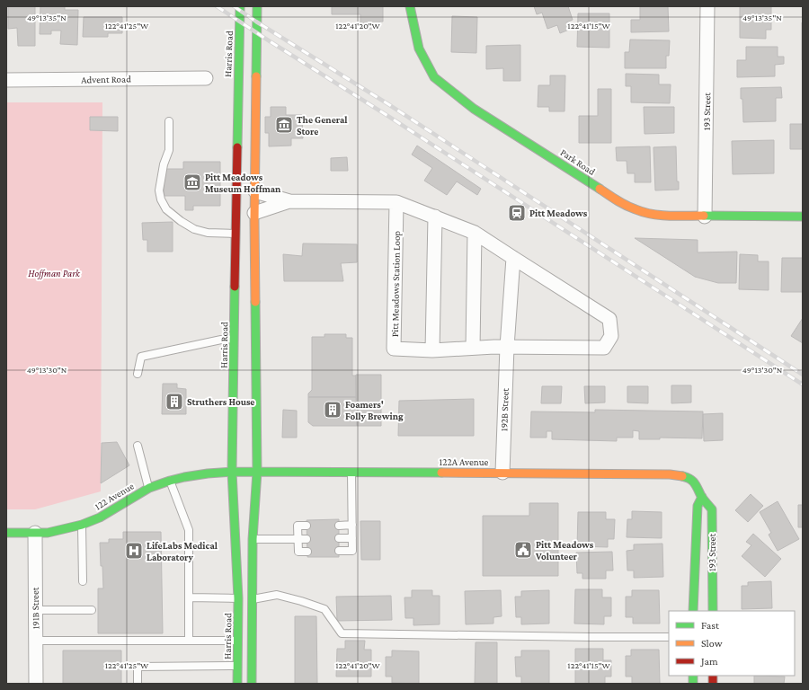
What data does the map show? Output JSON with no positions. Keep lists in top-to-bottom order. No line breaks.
{"streets":{"street":["Harris Road","Advent Road","193 Street","Park Road","Pitt Meadows Station Loop","192B Street","122A Avenue","122 Avenue","191B Street"]},"crossings":[["Harris Road","122A Avenue"],["Harris Road","122 Avenue"],["193 Street","Park Road"],["193 Street","122A Avenue"],["Pitt Meadows Station Loop","192B Street"],["192B Street","122A Avenue"],["122A Avenue","122 Avenue"],["122 Avenue","191B Street"]],"parks":["Hoffman Park"],"places":{"museum":["The General Store","Pitt Meadows Museum Hoffman"],"station":["Pitt Meadows"],"building":["Struthers House","Foamers' Folly Brewing"],"public building":["Pitt Meadows Volunteer"],"hospital":["LifeLabs Medical Laboratory"]},"legend":["Fast","Slow","Jam"],"coordinates":["49°13'35\"N","122°41'25\"W","122°41'20\"W","122°41'15\"W","49°13'30\"N"]}
